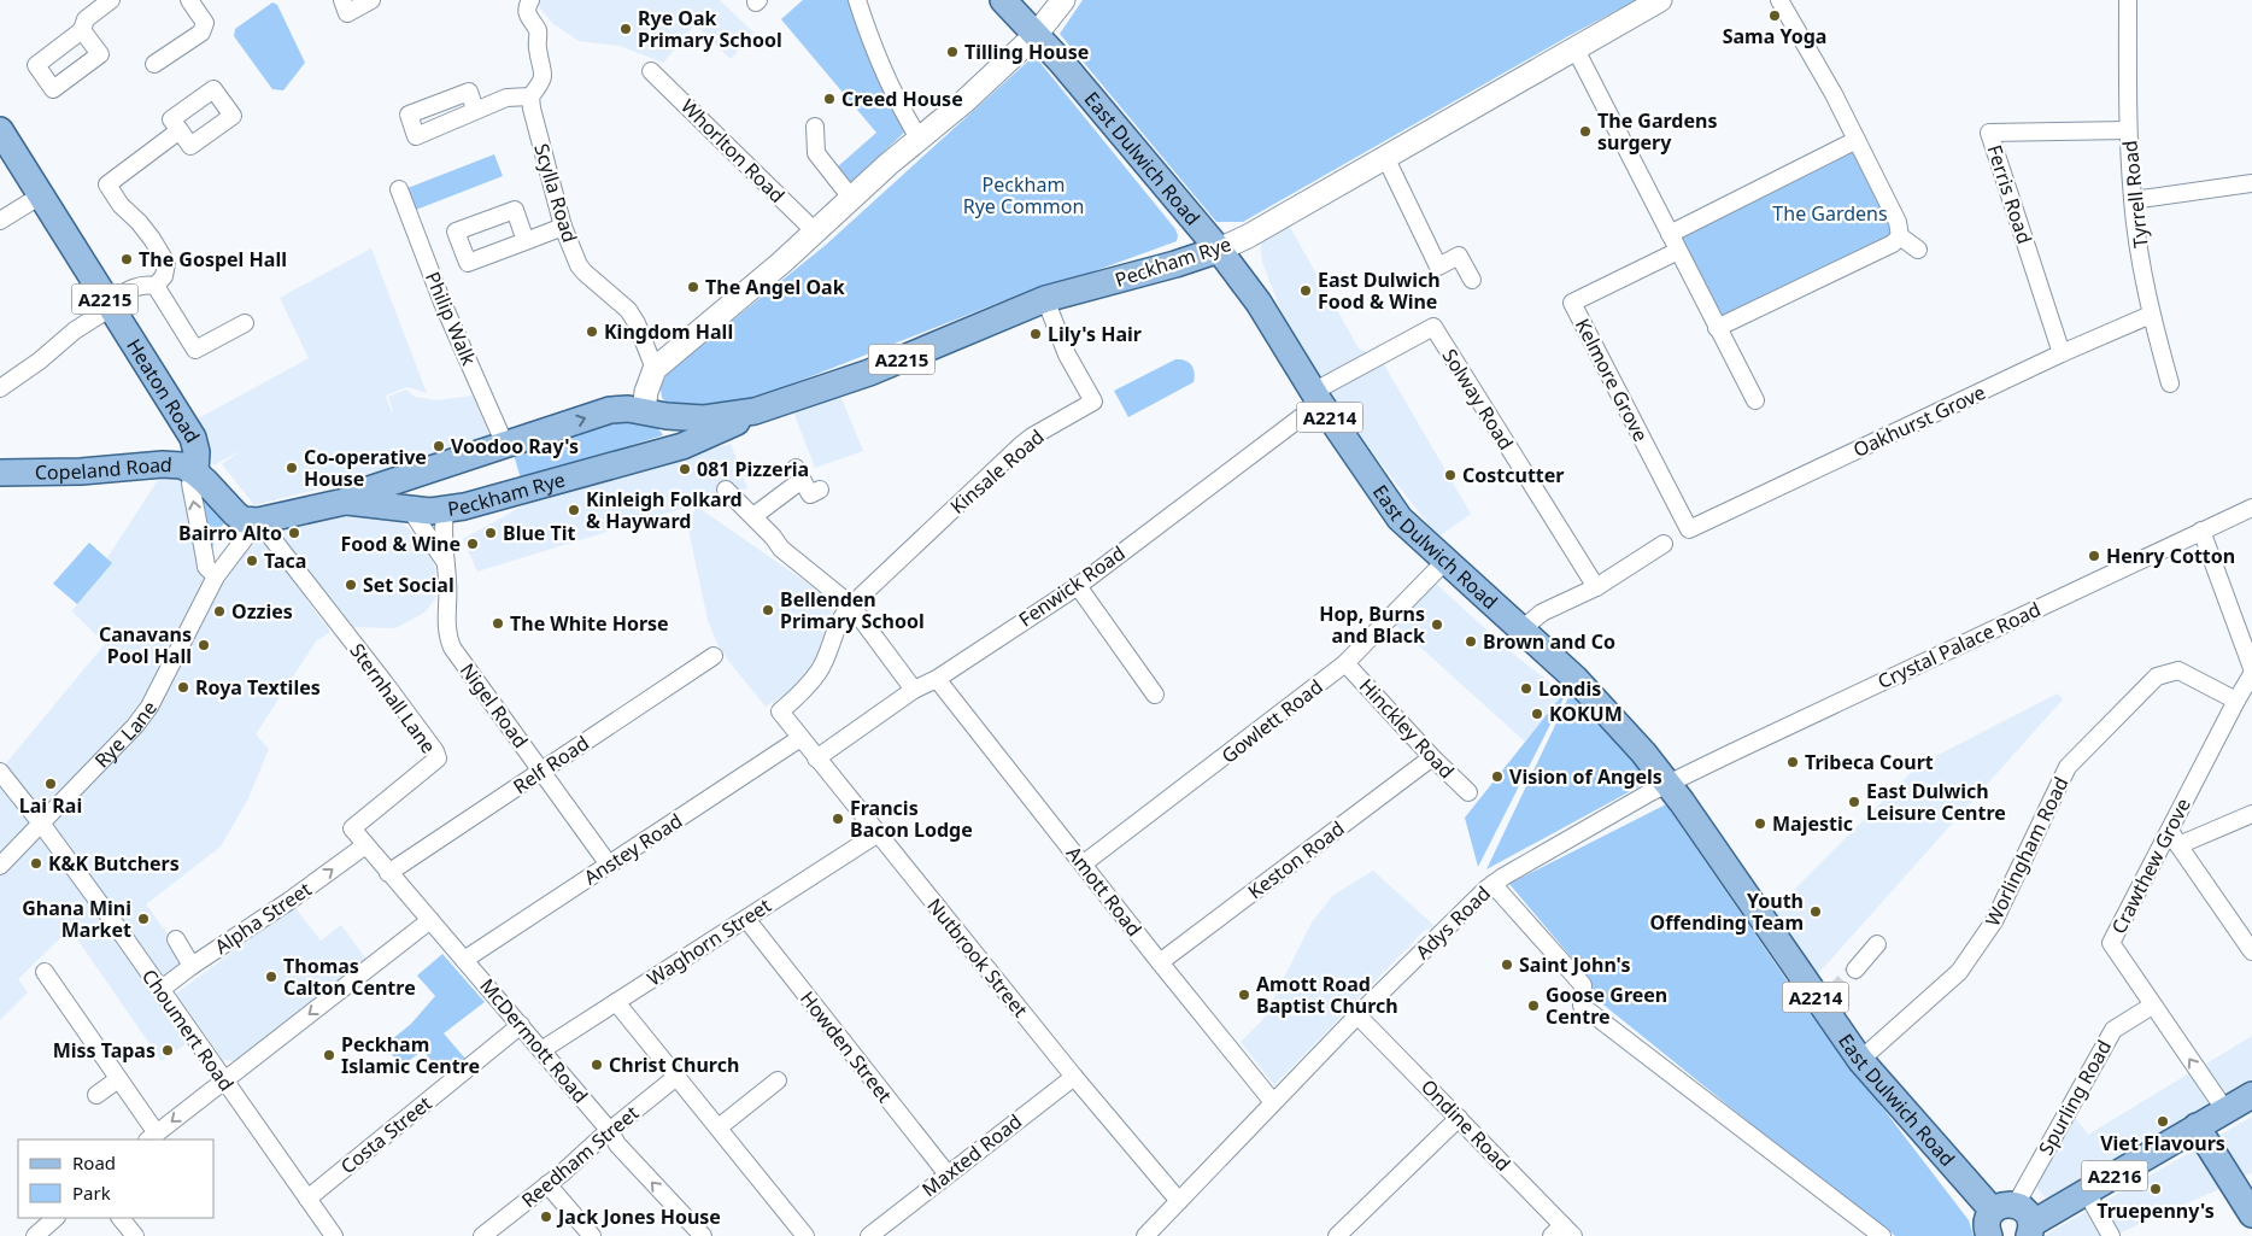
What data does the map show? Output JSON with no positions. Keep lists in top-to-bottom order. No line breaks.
{"streets":{"main road":["East Dulwich Road","Peckham Rye","A2215","Heaton Road","A2214","Copeland Road","A2216"],"street":["Whorlton Road","Scylla Road","Ferris Road","Tyrrell Road","Philip Walk","Kelmore Grove","Solway Road","Oakhurst Grove","Kinsale Road","Fenwick Road","Crystal Palace Road","Sternhall Lane","Nigel Road","Gowlett Road","Hinckley Road","Rye Lane","Relf Road","Anstey Road","Worlingham Road","Keston Road","Crawthew Grove","Amott Road","Alpha Street","Adys Road","Waghorn Street","Nutbrook Street","Choumert Road","McDermott Road","Howden Street","Spurling Road","Ondine Road","Costa Street","Maxted Road","Reedham Street"]},"crossings":[["East Dulwich Road","Peckham Rye"],["East Dulwich Road","Solway Road"],["East Dulwich Road","A2214"],["East Dulwich Road","Fenwick Road"],["East Dulwich Road","Crystal Palace Road"],["East Dulwich Road","Gowlett Road"],["East Dulwich Road","Worlingham Road"],["East Dulwich Road","Adys Road"],["East Dulwich Road","Spurling Road"],["East Dulwich Road","A2216"],["Ferris Road","Tyrrell Road"],["Ferris Road","Oakhurst Grove"],["Tyrrell Road","Oakhurst Grove"],["Peckham Rye","A2215"],["Peckham Rye","Philip Walk"],["Peckham Rye","Kinsale Road"],["Peckham Rye","Nigel Road"],["A2215","Philip Walk"],["A2215","Copeland Road"],["A2215","Sternhall Lane"],["A2215","Rye Lane"],["Kelmore Grove","Oakhurst Grove"],["Heaton Road","Copeland Road"],["Solway Road","Fenwick Road"],["Copeland Road","Sternhall Lane"],["Copeland Road","Rye Lane"],["Kinsale Road","Nutbrook Street"],["Fenwick Road","Amott Road"],["Fenwick Road","Nutbrook Street"],["Crystal Palace Road","Adys Road"],["Sternhall Lane","Rye Lane"],["Sternhall Lane","Alpha Street"],["Sternhall Lane","McDermott Road"],["Nigel Road","Relf Road"],["Nigel Road","Anstey Road"],["Gowlett Road","Hinckley Road"],["Gowlett Road","Amott Road"],["Hinckley Road","Keston Road"],["Rye Lane","Choumert Road"],["Relf Road","McDermott Road"],["Anstey Road","Nutbrook Street"],["Anstey Road","McDermott Road"],["Worlingham Road","Crawthew Grove"],["Keston Road","Amott Road"],["Crawthew Grove","Spurling Road"],["Crawthew Grove","A2216"],["Amott Road","Adys Road"],["Alpha Street","Choumert Road"],["Alpha Street","McDermott Road"],["Adys Road","Nutbrook Street"],["Adys Road","Ondine Road"],["Waghorn Street","Nutbrook Street"],["Waghorn Street","McDermott Road"],["Waghorn Street","Howden Street"],["Nutbrook Street","Maxted Road"],["Choumert Road","Costa Street"],["McDermott Road","Costa Street"],["McDermott Road","Reedham Street"],["Howden Street","Maxted Road"],["Spurling Road","A2216"]],"parks":["Peckham Rye Common","The Gardens"],"places":["Sama Yoga","Rye Oak Primary School","Tilling House","Creed House","The Gardens surgery","The Gospel Hall","The Angel Oak","East Dulwich Food & Wine","Kingdom Hall","Lily's Hair","Voodoo Ray's","Co-operative House","081 Pizzeria","Costcutter","Kinleigh Folkard & Hayward","Bairro Alto","Blue Tit","Food & Wine","Henry Cotton","Taca","Set Social","Bellenden Primary School","Ozzies","The White Horse","Hop, Burns and Black","Brown and Co","Canavans Pool Hall","Roya Textiles","Londis","KOKUM","Tribeca Court","Vision of Angels","Lai Rai","East Dulwich Leisure Centre","Francis Bacon Lodge","Majestic","K&K Butchers","Youth Offending Team","Ghana Mini Market","Saint John's","Thomas Calton Centre","Amott Road Baptist Church","Goose Green Centre","Miss Tapas","Peckham Islamic Centre","Christ Church","Viet Flavours","Truepenny's","Jack Jones House"],"legend":["Road","Park"]}
